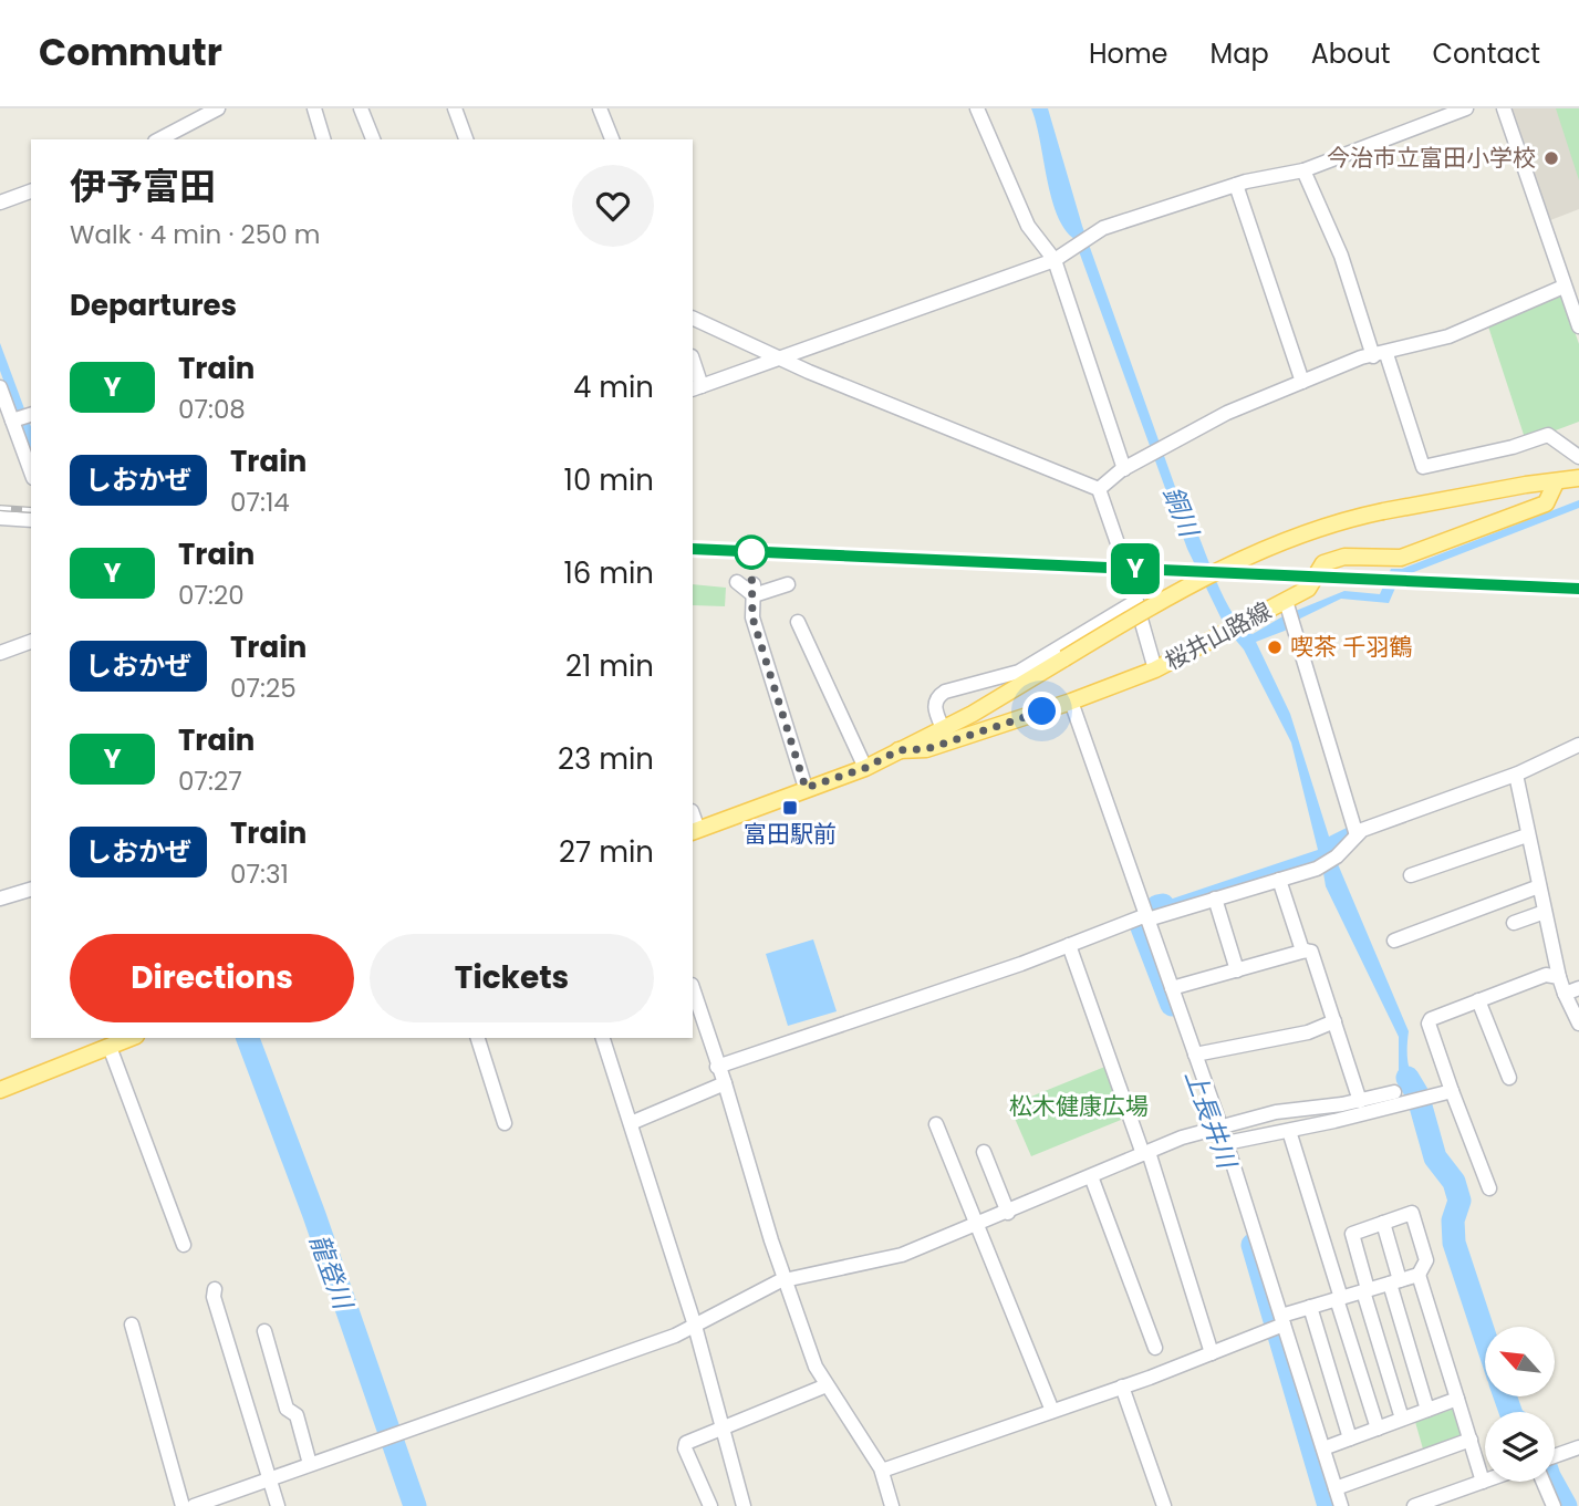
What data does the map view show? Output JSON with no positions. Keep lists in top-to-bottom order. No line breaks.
{"streets":{"main road":["桜井山路線"]},"water":["銅川","上長井川","龍登川"],"parks":["松木健康広場"],"places":{"other":["今治市立富田小学校","喫茶 千羽鶴"],"transit":["富田駅前"]},"north":"top left","page":{"header":"Commutr","nav":["Home","Map","About","Contact"],"on_map":"Y","heading":[["伊予富田","Walk · 4 min · 250 m"],"Departures"],"list":[{"mark":"Y","name":"Train","note":"07:08","value":"4 min"},{"mark":"しおかぜ","name":"Train","note":"07:14","value":"10 min"},{"mark":"Y","name":"Train","note":"07:20","value":"16 min"},{"mark":"しおかぜ","name":"Train","note":"07:25","value":"21 min"},{"mark":"Y","name":"Train","note":"07:27","value":"23 min"},{"mark":"しおかぜ","name":"Train","note":"07:31","value":"27 min"}],"buttons":["Directions","Tickets"]}}
